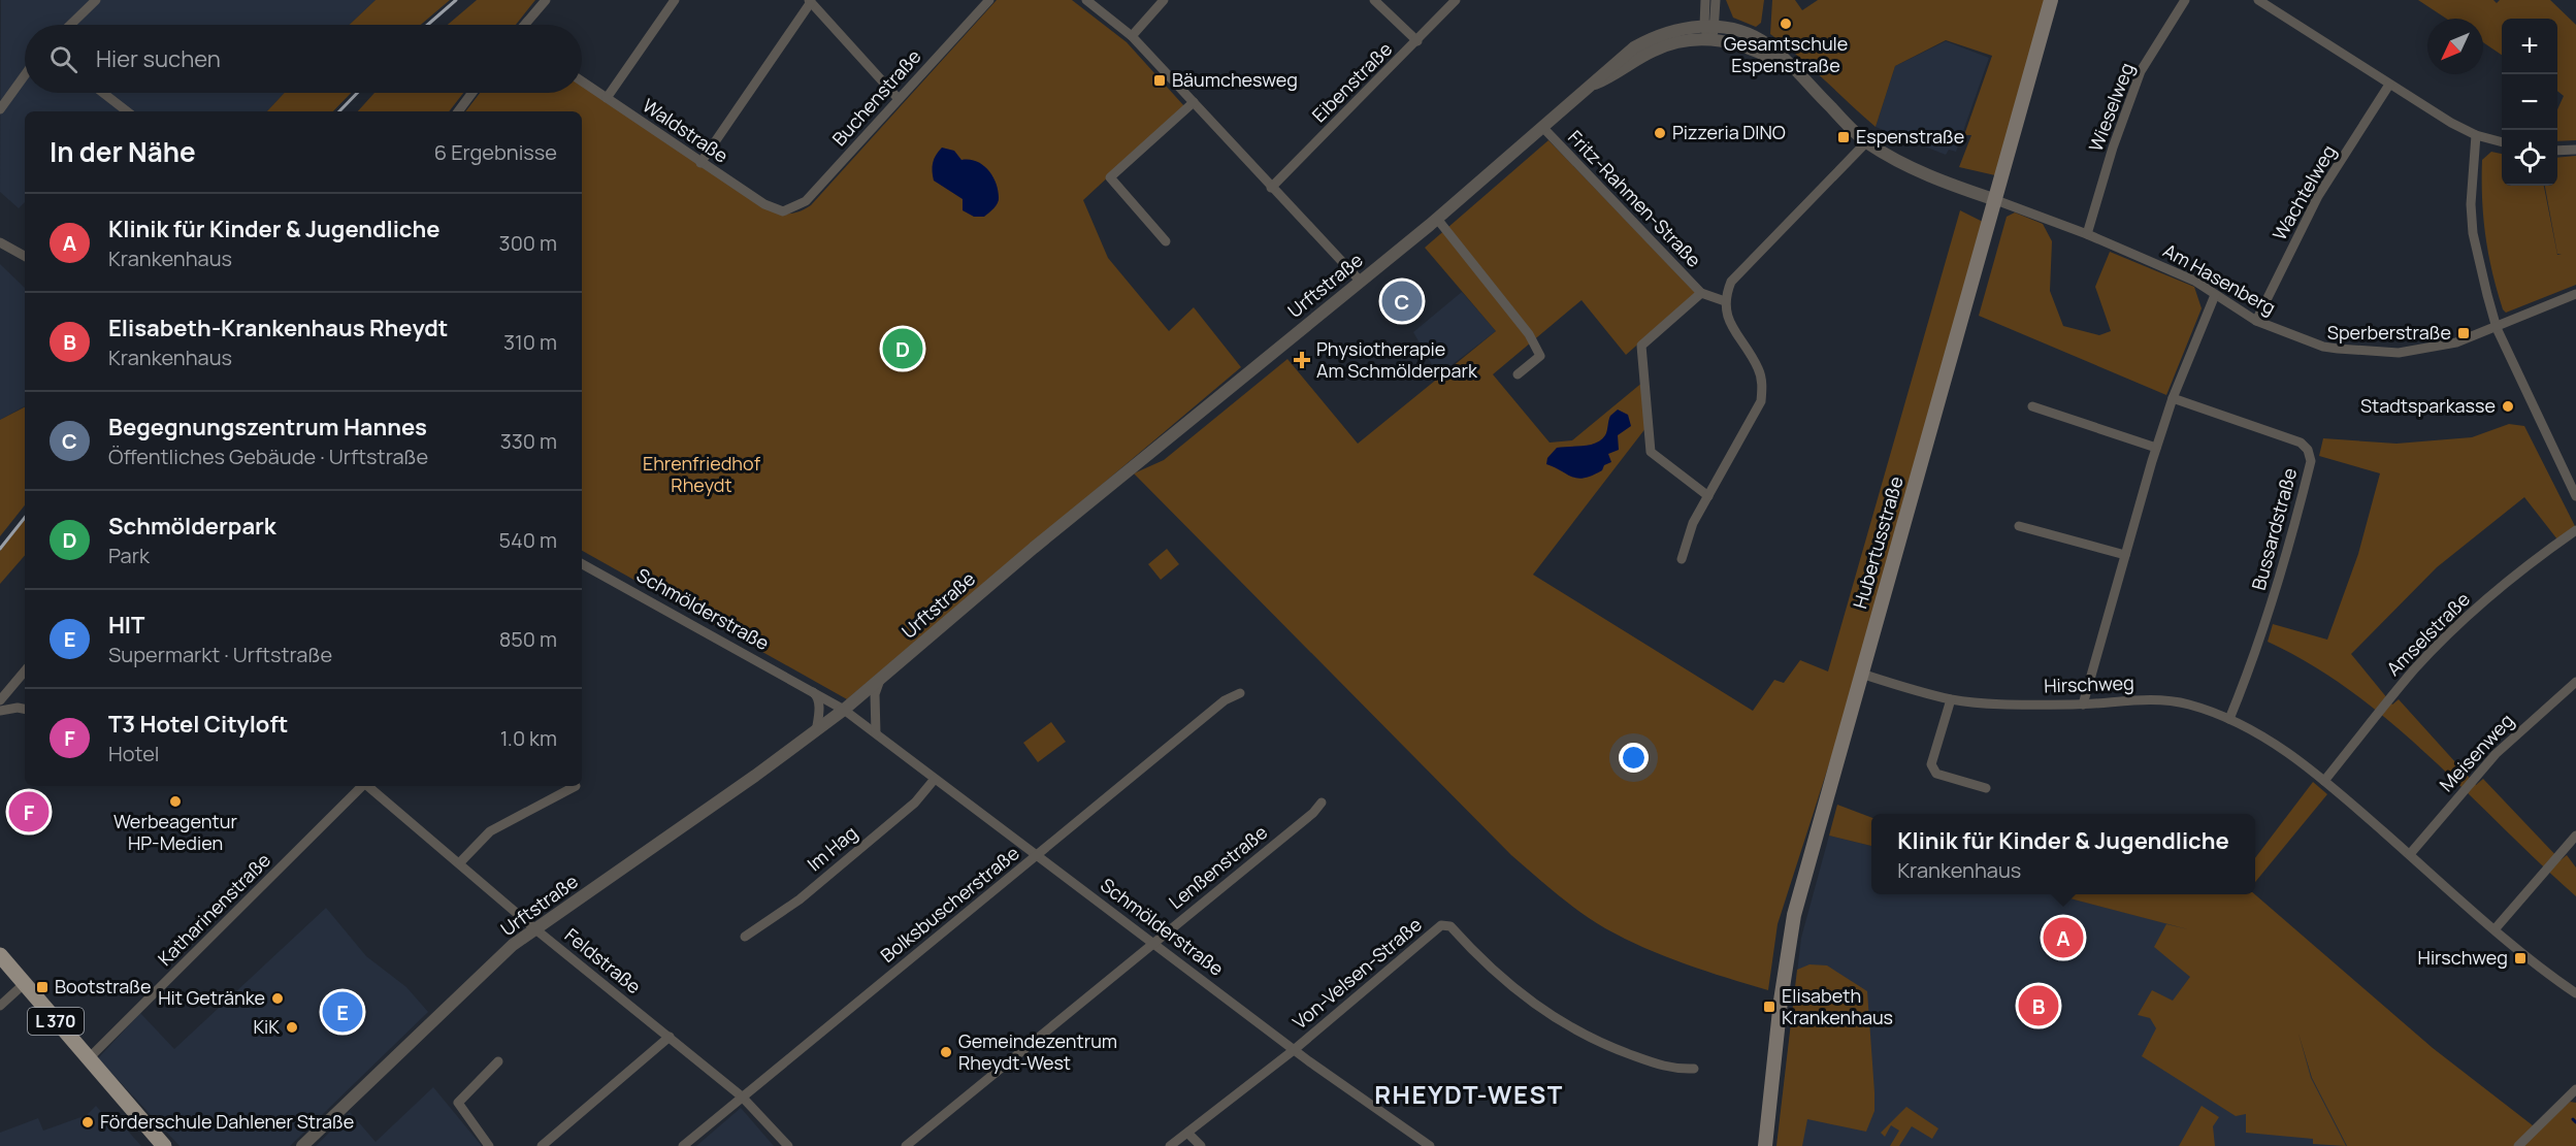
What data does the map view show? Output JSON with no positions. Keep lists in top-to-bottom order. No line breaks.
{"streets":{"main road":["Hubertusstraße","L 370"],"street":["Eibenstraße","Buchenstraße","Wieselweg","Waldstraße","Wachtelweg","Fritz-Rahmen-Straße","Am Hasenberg","Urftstraße","Bussardstraße","Schmölderstraße","Amselstraße","Hirschweg","Meisenweg","Im Hag","Lenßenstraße","Bolksbuscherstraße","Katharinenstraße","Feldstraße","Von-Velsen-Straße"]},"crossings":[["Buchenstraße","Waldstraße"],["Wieselweg","Am Hasenberg"],["Wachtelweg","Am Hasenberg"],["Fritz-Rahmen-Straße","Urftstraße"],["Am Hasenberg","Urftstraße"],["Am Hasenberg","Hubertusstraße"],["Urftstraße","Hubertusstraße"],["Urftstraße","Schmölderstraße"],["Urftstraße","Feldstraße"],["Bussardstraße","Hirschweg"],["Hubertusstraße","Hirschweg"],["Schmölderstraße","Im Hag"],["Schmölderstraße","Lenßenstraße"],["Schmölderstraße","Bolksbuscherstraße"],["Schmölderstraße","Von-Velsen-Straße"],["Amselstraße","Hirschweg"],["Hirschweg","Meisenweg"],["Bolksbuscherstraße","Feldstraße"],["Katharinenstraße","L 370"]],"districts":["RHEYDT-WEST"],"parks":["Ehrenfriedhof Rheydt"],"places":{"other":["Gesamtschule Espenstraße","Pizzeria DINO","Stadtsparkasse","Werbeagentur HP-Medien","Hit Getränke","KiK","Gemeindezentrum Rheydt-West","Förderschule Dahlener Straße"],"transit":["Bäumchesweg","Espenstraße","Sperberstraße","Hirschweg","Bootstraße","Elisabeth Krankenhaus"],"health":["Physiotherapie Am Schmölderpark"]},"north":"bottom left","page":{"map_buttons":["+","−"],"search":"Hier suchen","heading":["In der Nähe","6 Ergebnisse"],"list":[{"mark":"A","name":"Klinik für Kinder & Jugendliche","note":"Krankenhaus","value":"300 m"},{"mark":"B","name":"Elisabeth-Krankenhaus Rheydt","note":"Krankenhaus","value":"310 m"},{"mark":"C","name":"Begegnungszentrum Hannes","note":"Öffentliches Gebäude · Urftstraße","value":"330 m"},{"mark":"D","name":"Schmölderpark","note":"Park","value":"540 m"},{"mark":"E","name":"HIT","note":"Supermarkt · Urftstraße","value":"850 m"},{"mark":"F","name":"T3 Hotel Cityloft","note":"Hotel","value":"1.0 km"}],"pins":["C","D","F","A","B","E"],"popup":["Klinik für Kinder & Jugendliche","Krankenhaus"]}}
